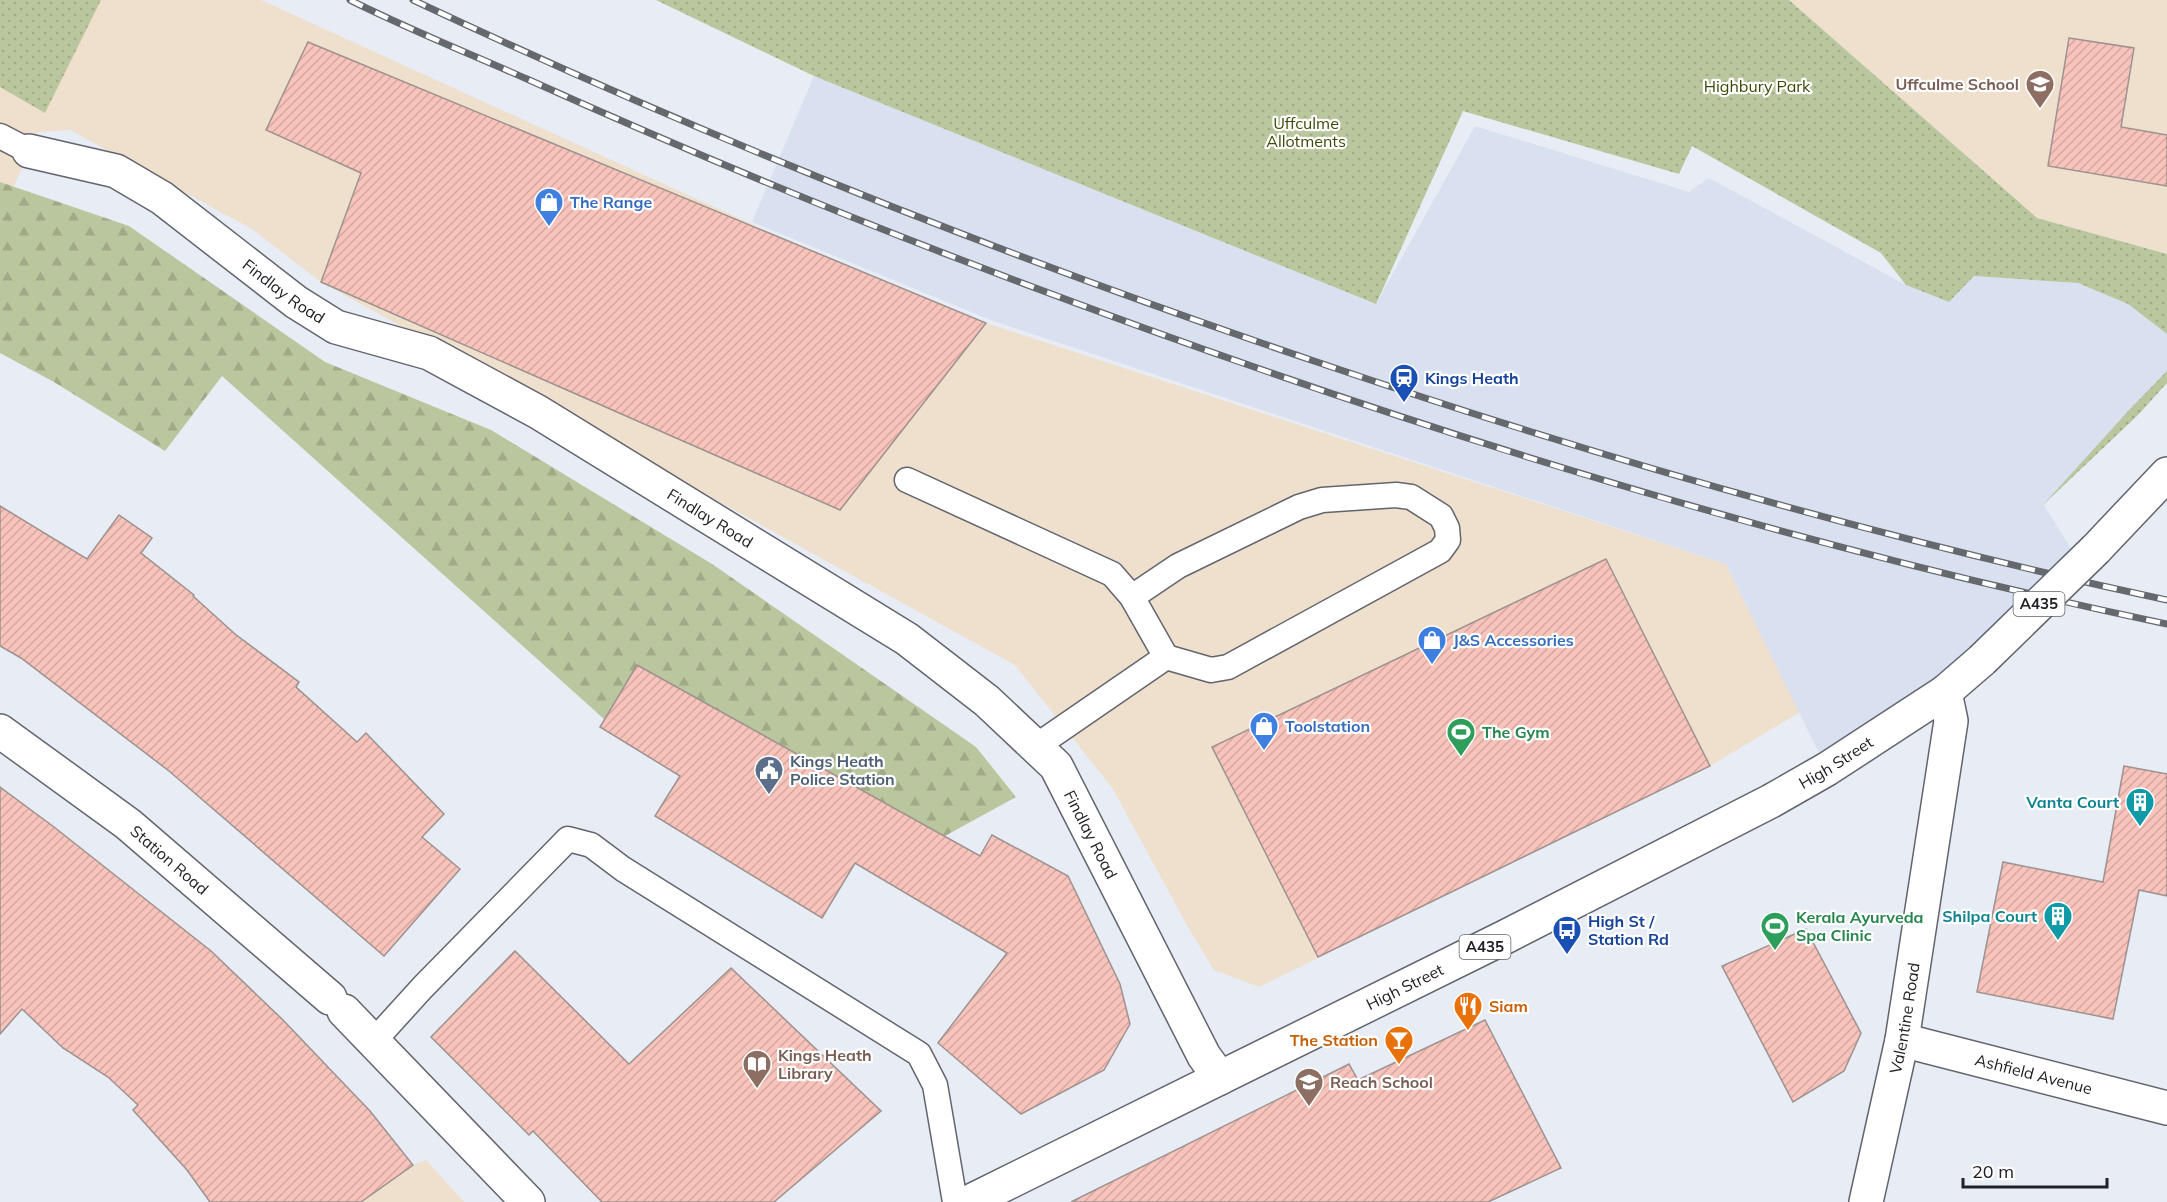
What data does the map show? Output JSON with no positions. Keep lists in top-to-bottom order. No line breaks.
{"streets":{"main road":["Findlay Road","A435","High Street","Station Road","Valentine Road","Ashfield Avenue"]},"crossings":[["Findlay Road","High Street"],["High Street","Valentine Road"],["Valentine Road","Ashfield Avenue"]],"parks":["Highbury Park","Uffculme Allotments"],"places":{"school or university":["Uffculme School","Reach School"],"shop":["The Range","J&S Accessories","Toolstation"],"station":["Kings Heath"],"sports":["The Gym","Kerala Ayurveda Spa Clinic"],"public building":["Kings Heath Police Station"],"building":["Vanta Court","Shilpa Court"],"bus stop":["High St / Station Rd"],"restaurant":["Siam"],"bar":["The Station"],"library":["Kings Heath Library"]},"scale_bar":"20 m"}
